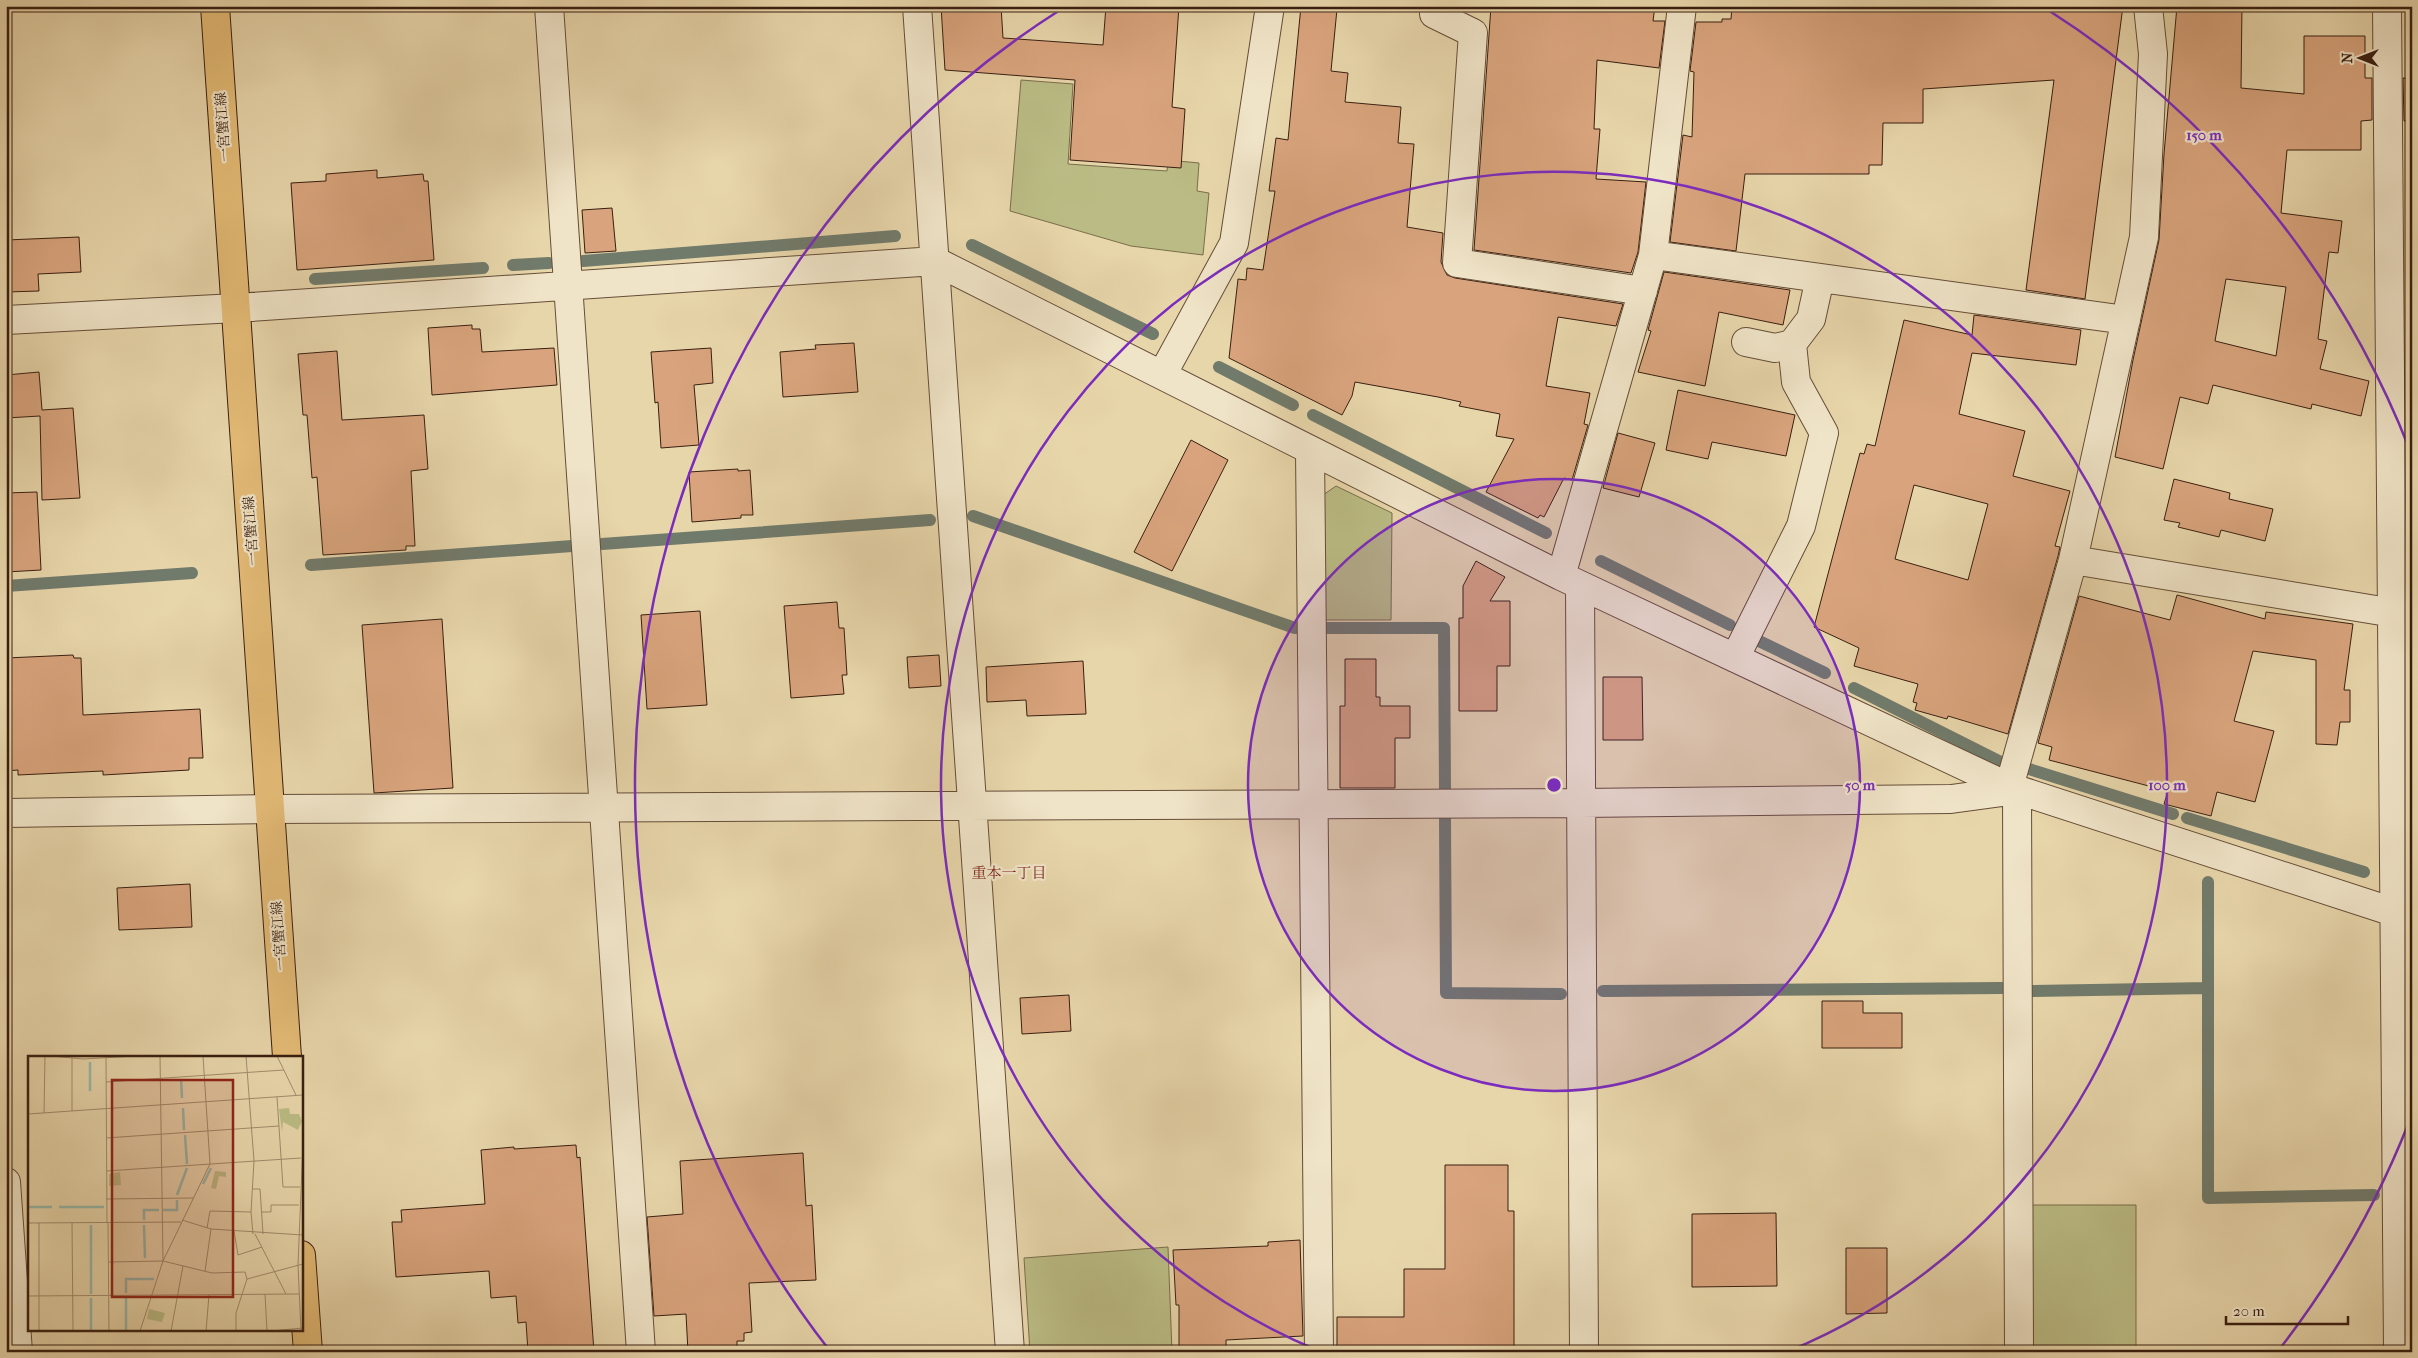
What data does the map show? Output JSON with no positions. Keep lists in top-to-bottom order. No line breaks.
{"streets":{"main road":["一宮蟹江線"]},"districts":["重本一丁目"],"scale_bar":"20 m","north":"left","rings":["150 m","50 m","100 m"]}
